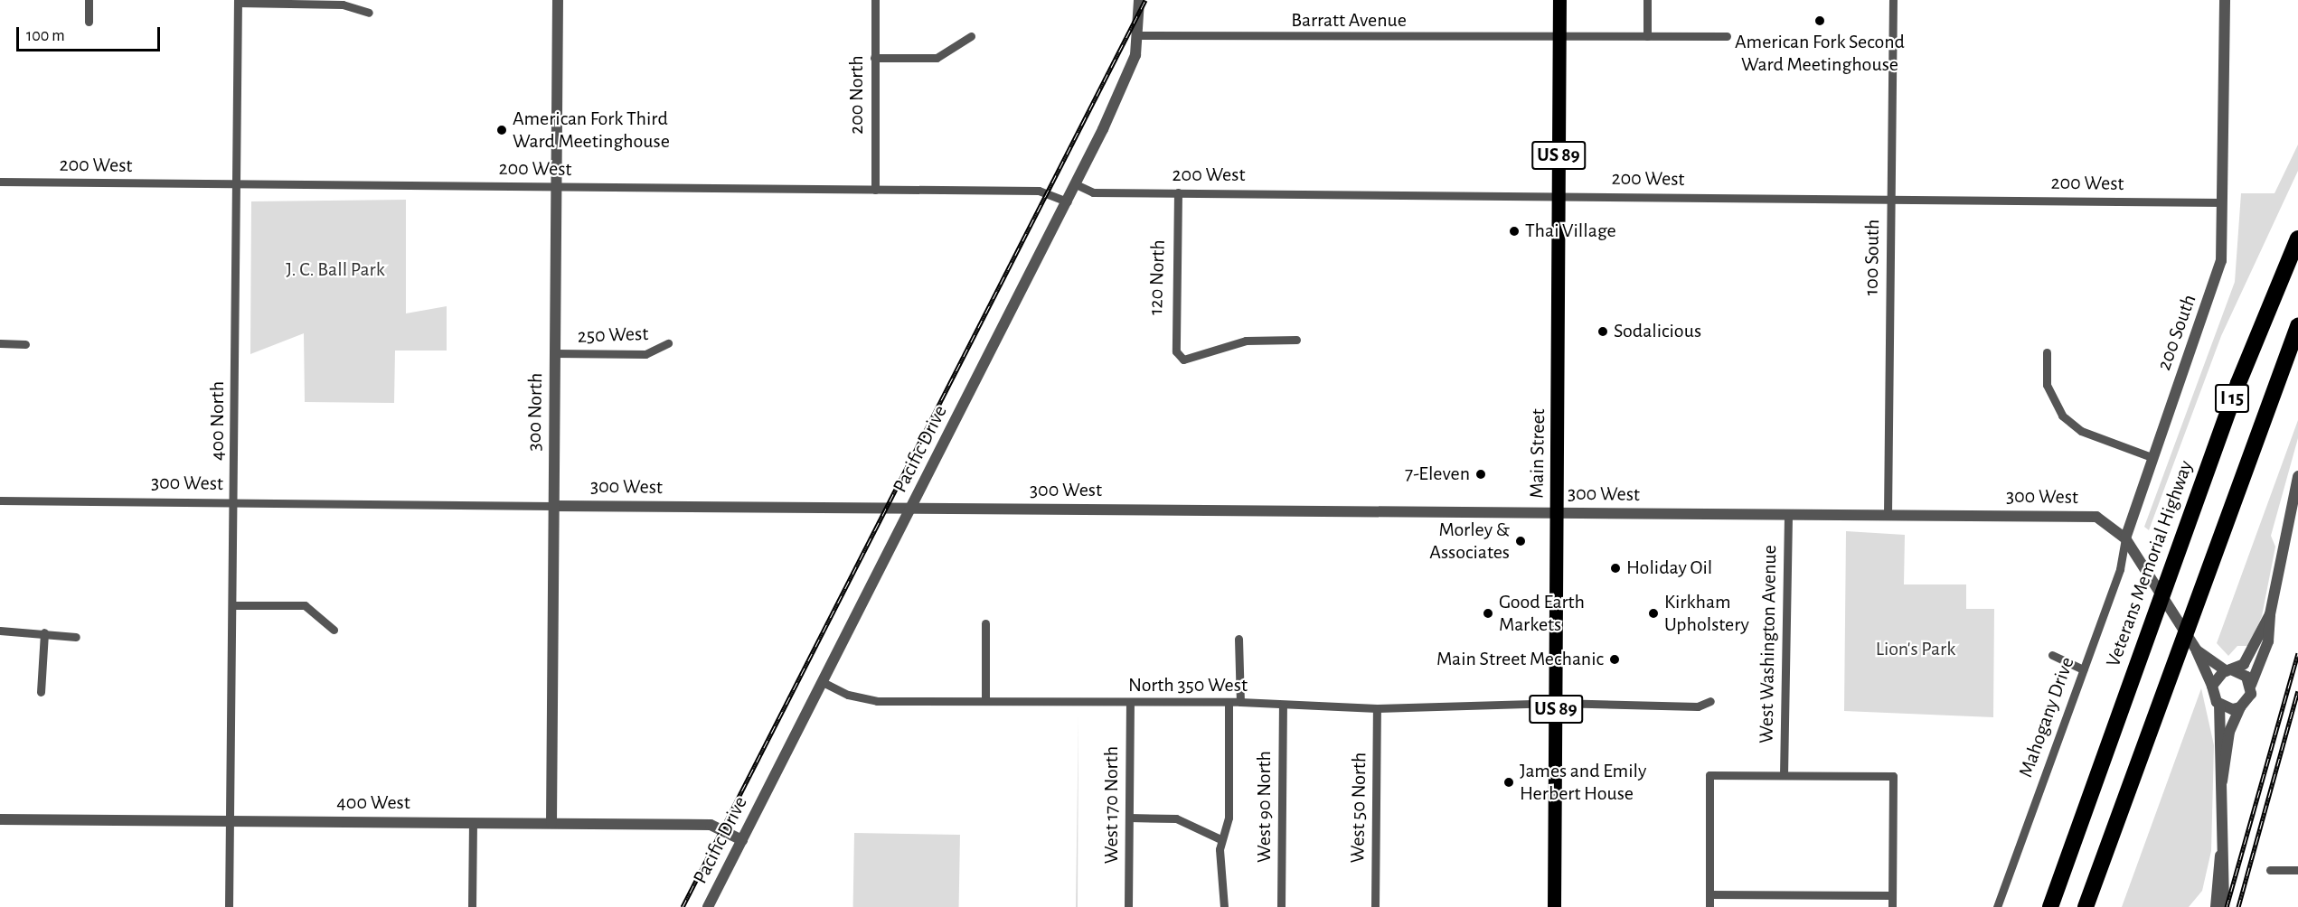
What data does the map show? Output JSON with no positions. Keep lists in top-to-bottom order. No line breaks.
{"streets":{"highway":["I 15","Veterans Memorial Highway"],"main road":["US 89","Main Street"],"street":["Barratt Avenue","200 North","200 West","100 South","120 North","200 South","250 West","300 North","400 North","Pacific Drive","300 West","West Washington Avenue","North 350 West","Mahogany Drive","400 West","West 170 North","West 90 North","West 50 North"]},"crossings":[["Barratt Avenue","Pacific Drive"],["Barratt Avenue","Main Street"],["200 North","200 West"],["200 West","100 South"],["200 West","120 North"],["200 West","200 South"],["200 West","300 North"],["200 West","400 North"],["200 West","Pacific Drive"],["200 West","Main Street"],["100 South","300 West"],["200 South","300 West"],["200 South","Mahogany Drive"],["250 West","300 North"],["300 North","300 West"],["300 North","400 West"],["400 North","300 West"],["400 North","400 West"],["Pacific Drive","300 West"],["Pacific Drive","North 350 West"],["Pacific Drive","400 West"],["Main Street","300 West"],["Main Street","North 350 West"],["300 West","West Washington Avenue"],["300 West","Mahogany Drive"],["North 350 West","West 170 North"],["North 350 West","West 90 North"],["North 350 West","West 50 North"]],"parks":["J. C. Ball Park","Lion's Park"],"places":["American Fork Second Ward Meetinghouse","American Fork Third Ward Meetinghouse","Thai Village","Sodalicious","7-Eleven","Morley & Associates","Holiday Oil","Good Earth Markets","Kirkham Upholstery","Main Street Mechanic","James and Emily Herbert House"],"scale_bar":"100 m"}
